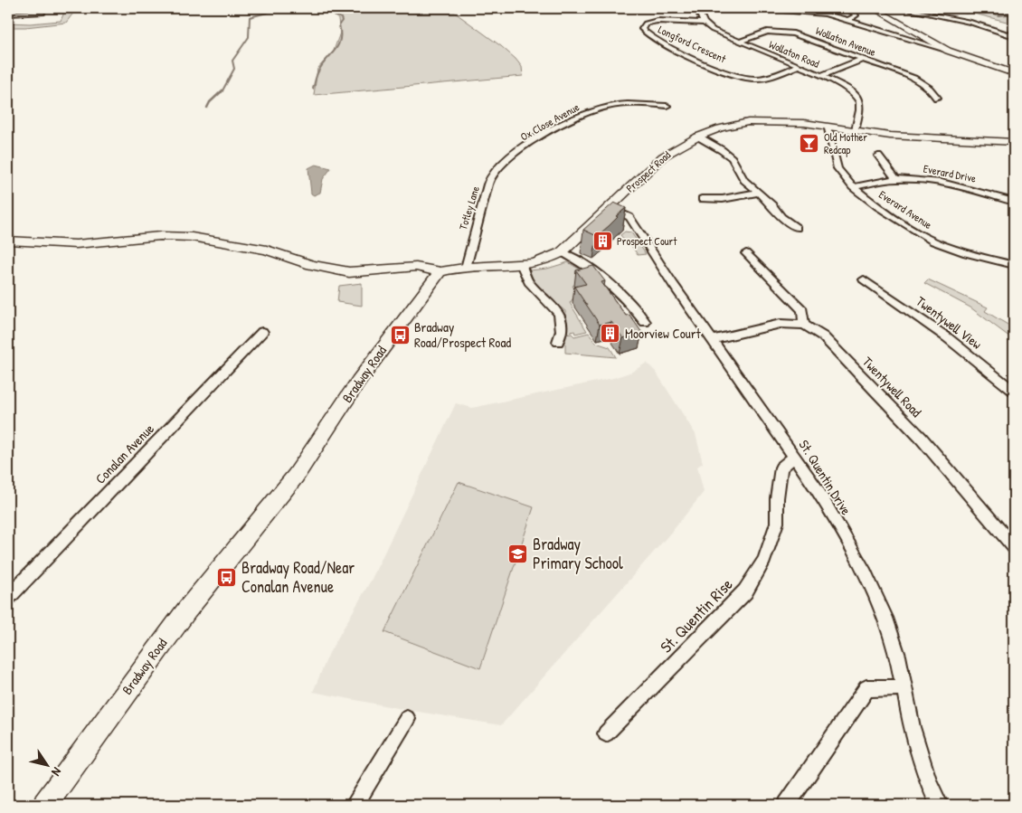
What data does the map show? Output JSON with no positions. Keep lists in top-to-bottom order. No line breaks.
{"streets":{"street":["Wollaton Avenue","Longford Crescent","Wollaton Road","Ox Close Avenue","Prospect Road","Everard Drive","Totley Lane","Everard Avenue","Twentywell View","Bradway Road","Twentywell Road","Conalan Avenue","St. Quentin Drive","St. Quentin Rise"]},"crossings":[["Wollaton Avenue","Wollaton Road"],["Longford Crescent","Wollaton Road"],["Wollaton Road","Prospect Road"],["Ox Close Avenue","Totley Lane"],["Prospect Road","Totley Lane"],["Prospect Road","Everard Avenue"],["Prospect Road","Bradway Road"],["Prospect Road","St. Quentin Drive"],["Everard Drive","Everard Avenue"],["Twentywell Road","St. Quentin Drive"],["St. Quentin Drive","St. Quentin Rise"]],"places":{"bar":["Old Mother Redcap"],"building":["Prospect Court","Moorview Court"],"bus stop":["Bradway Road/Prospect Road","Bradway Road/Near Conalan Avenue"],"school or university":["Bradway Primary School"]},"north":"bottom right"}
